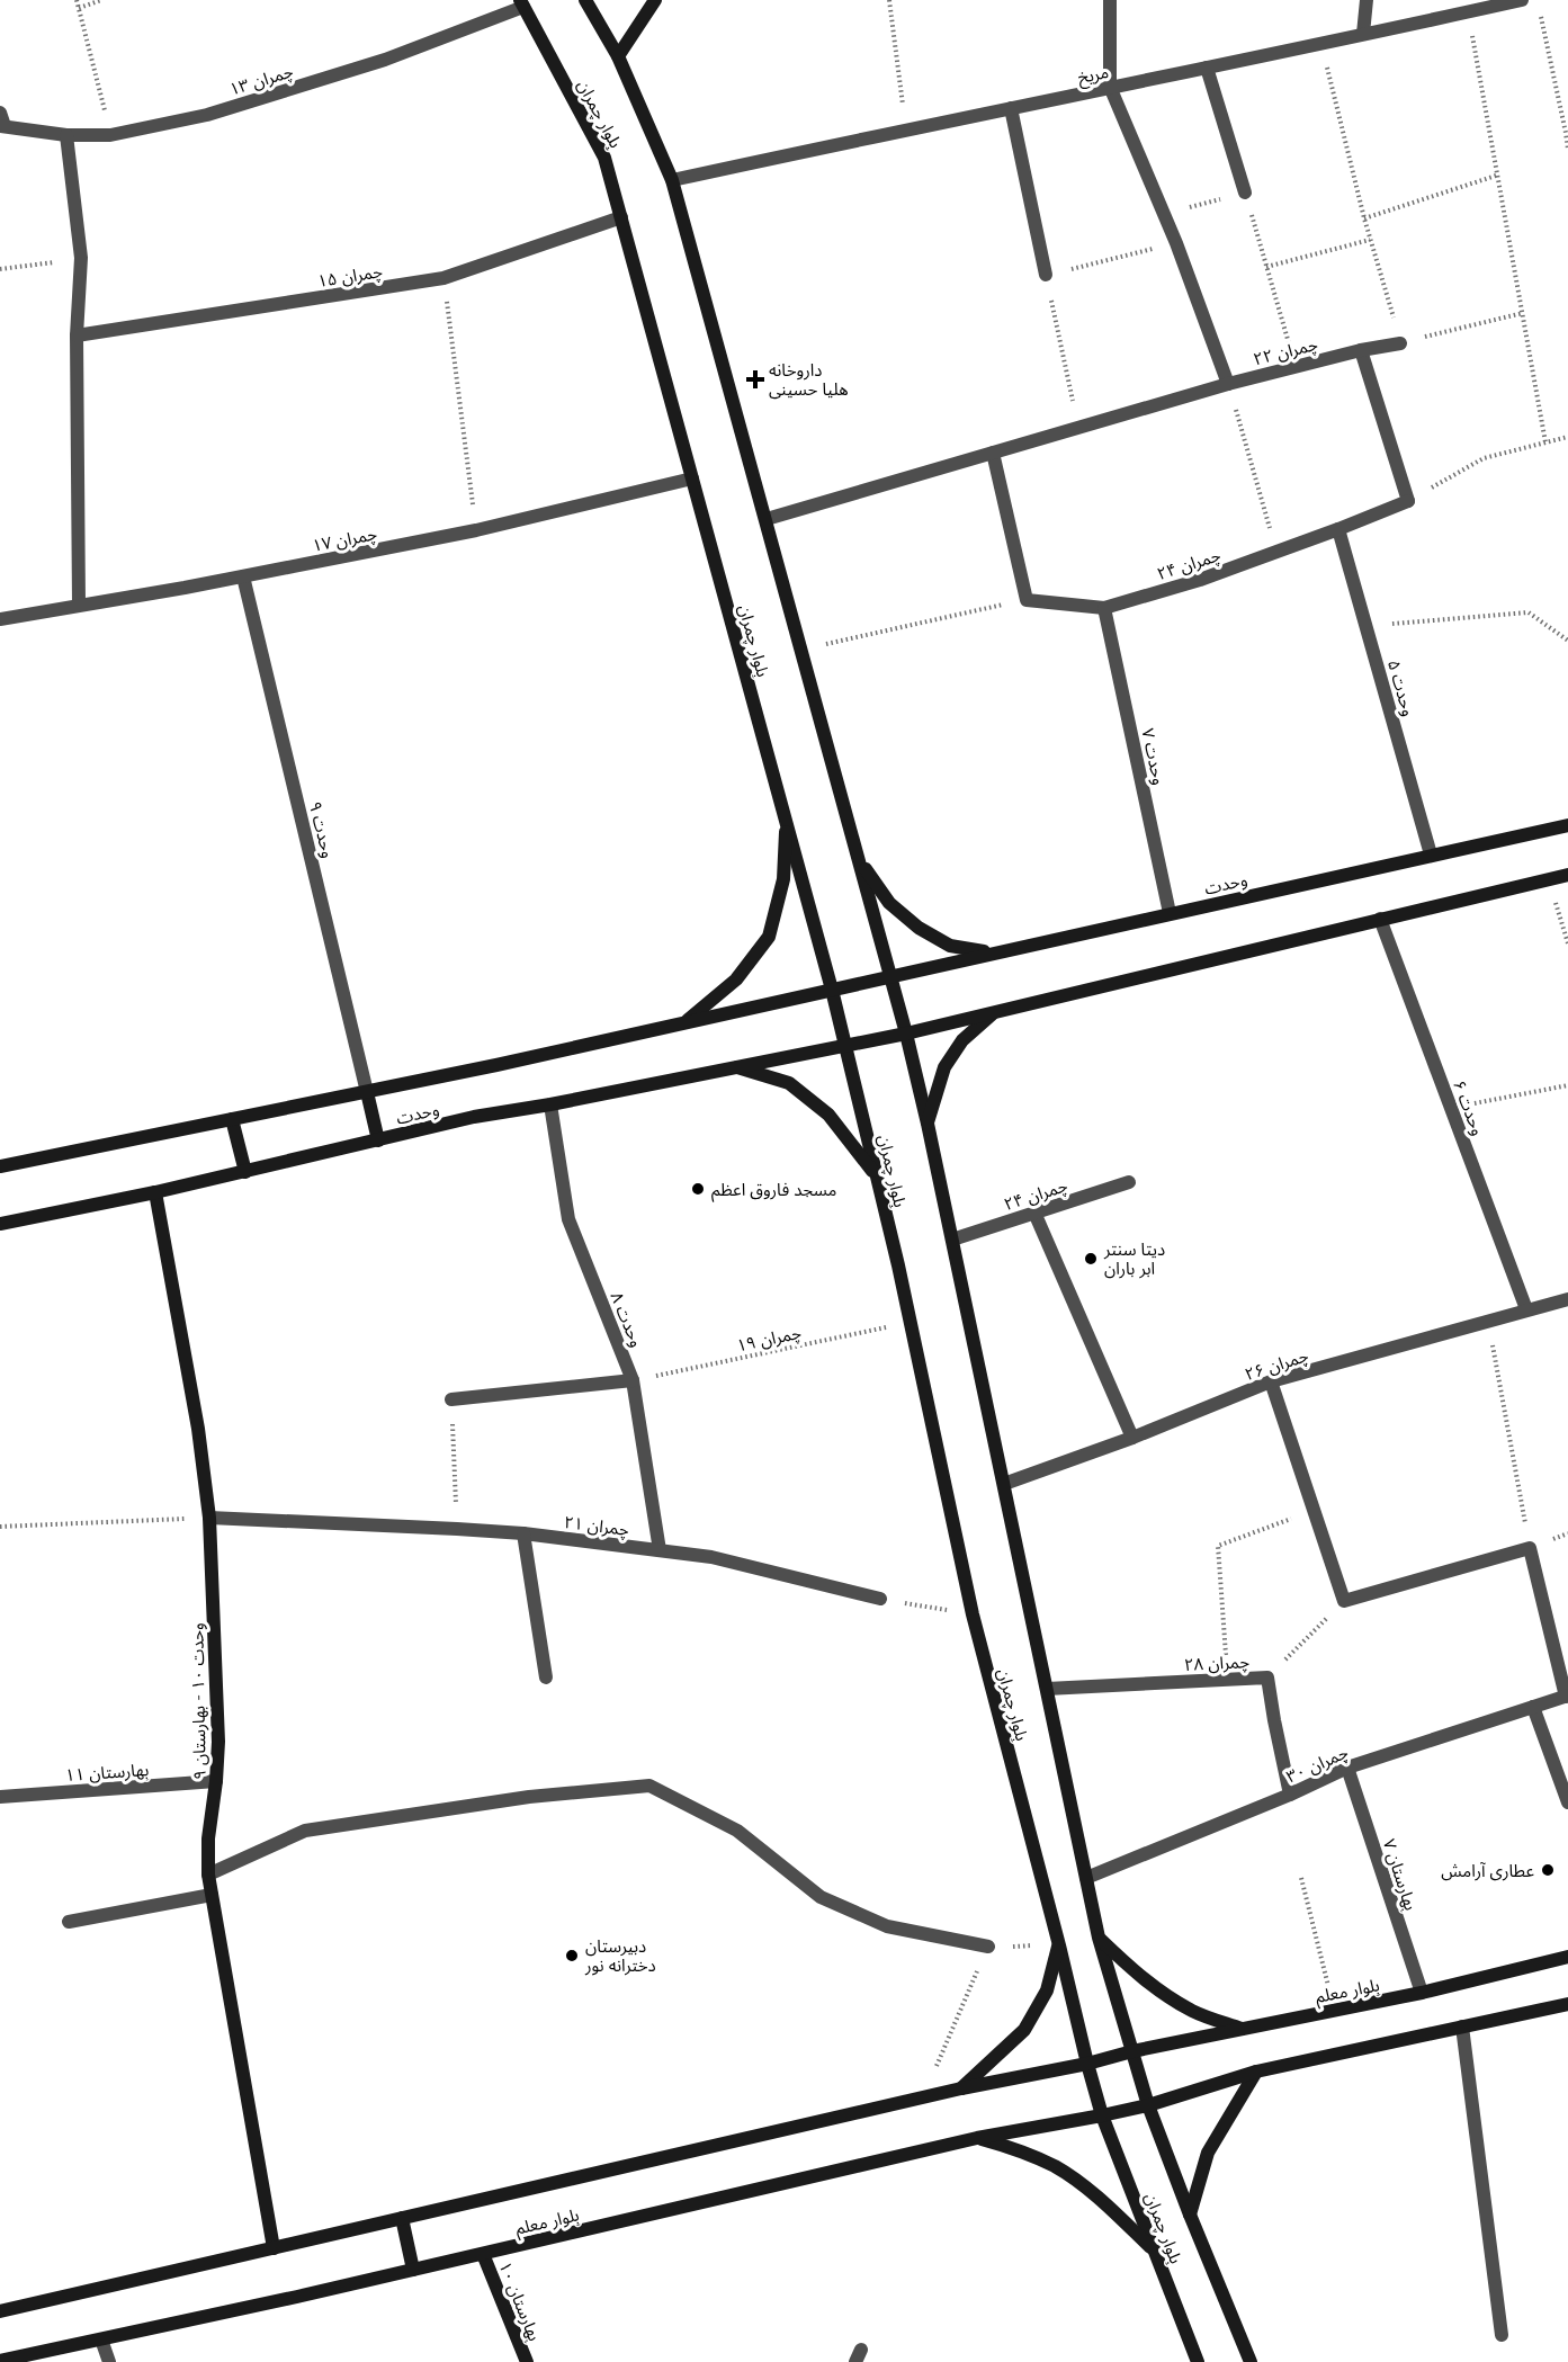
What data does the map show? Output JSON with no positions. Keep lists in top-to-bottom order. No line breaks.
{"streets":{"street":["مریخ","چمران ۱۳","بلوار چمران","چمران ۱۵","چمران ۲۲","چمران ۱۷","چمران ۲۴","وحدت ۵","وحدت ۷","وحدت ۹","وحدت","وحدت ۶","وحدت ۸","چمران ۲۶","چمران ۲۱","چمران ۲۸","وحدت ۱۰ - بهارستان ۹","چمران ۳۰","بهارستان ۱۱","بهارستان ۷","بلوار معلم","بهارستان ۱۰"],"path":["چمران ۱۹"]},"crossings":[["مریخ","بلوار چمران"],["چمران ۱۳","بلوار چمران"],["بلوار چمران","چمران ۱۵"],["بلوار چمران","چمران ۲۲"],["بلوار چمران","چمران ۱۷"],["بلوار چمران","چمران ۲۴"],["بلوار چمران","وحدت"],["بلوار چمران","چمران ۱۹"],["بلوار چمران","چمران ۲۶"],["بلوار چمران","چمران ۲۸"],["بلوار چمران","چمران ۳۰"],["بلوار چمران","بلوار معلم"],["چمران ۱۷","وحدت ۹"],["چمران ۲۴","وحدت ۵"],["چمران ۲۴","وحدت ۷"],["وحدت ۵","وحدت"],["وحدت ۷","وحدت"],["وحدت ۹","وحدت"],["وحدت","وحدت ۸"],["وحدت","وحدت ۱۰ - بهارستان ۹"],["وحدت ۶","چمران ۲۶"],["وحدت ۸","چمران ۱۹"],["وحدت ۸","چمران ۲۱"],["چمران ۲۱","وحدت ۱۰ - بهارستان ۹"],["چمران ۲۸","چمران ۳۰"],["وحدت ۱۰ - بهارستان ۹","بهارستان ۱۱"],["چمران ۳۰","بهارستان ۷"],["بهارستان ۷","بلوار معلم"],["بلوار معلم","بهارستان ۱۰"]],"places":{"health":["داروخانه هلیا حسینی"],"other":["مسجد فاروق اعظم","دیتا سنتر ابر باران","عطاری آرامش","دبیرستان دخترانه نور"]}}
